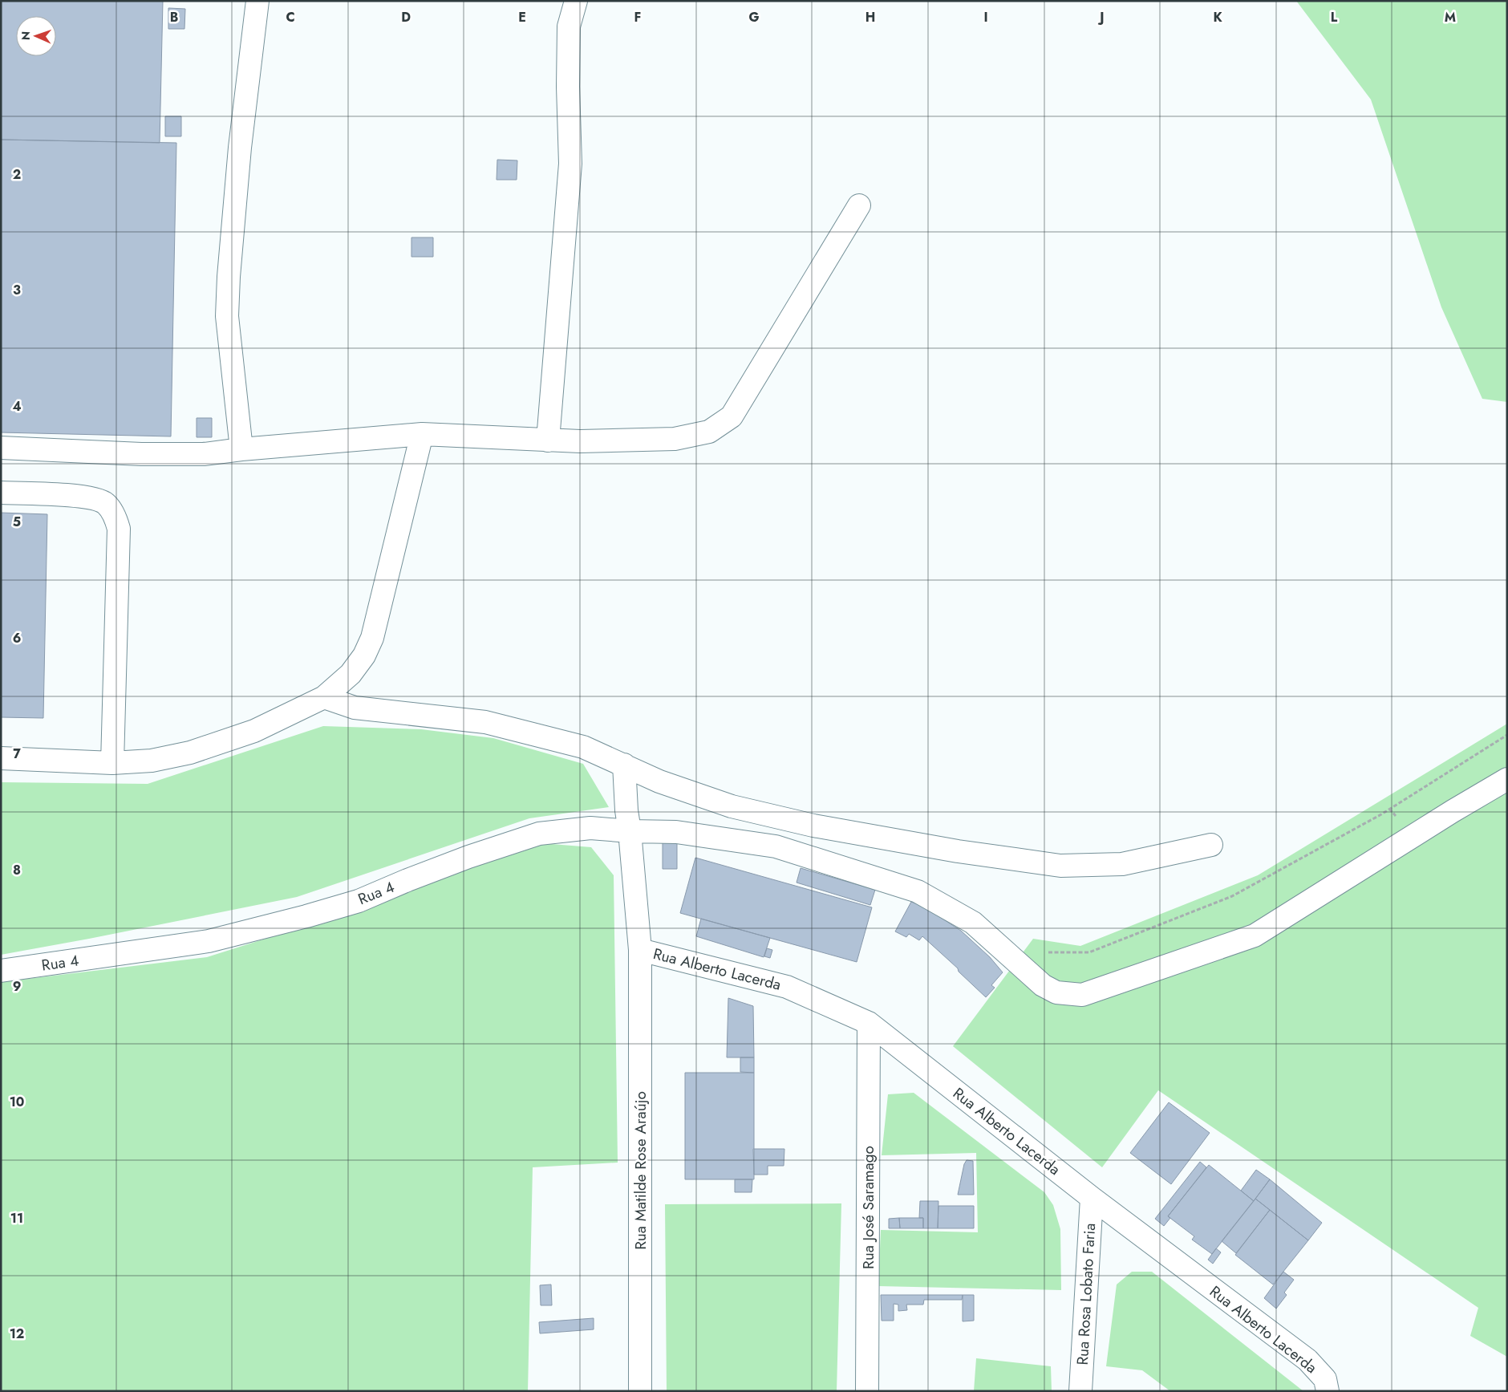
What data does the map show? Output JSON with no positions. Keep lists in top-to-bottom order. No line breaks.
{"streets":{"street":["Rua 4","Rua Alberto Lacerda","Rua Matilde Rose Araújo","Rua José Saramago","Rua Rosa Lobato Faria"]},"crossings":[["Rua Alberto Lacerda","Rua Matilde Rose Araújo"],["Rua Alberto Lacerda","Rua José Saramago"],["Rua Alberto Lacerda","Rua Rosa Lobato Faria"]],"north":"left","grid":{"columns":["B","C","D","E","F","G","H","I","J","K","L","M"],"rows":["2","3","4","5","6","7","8","9","10","11","12"]}}
